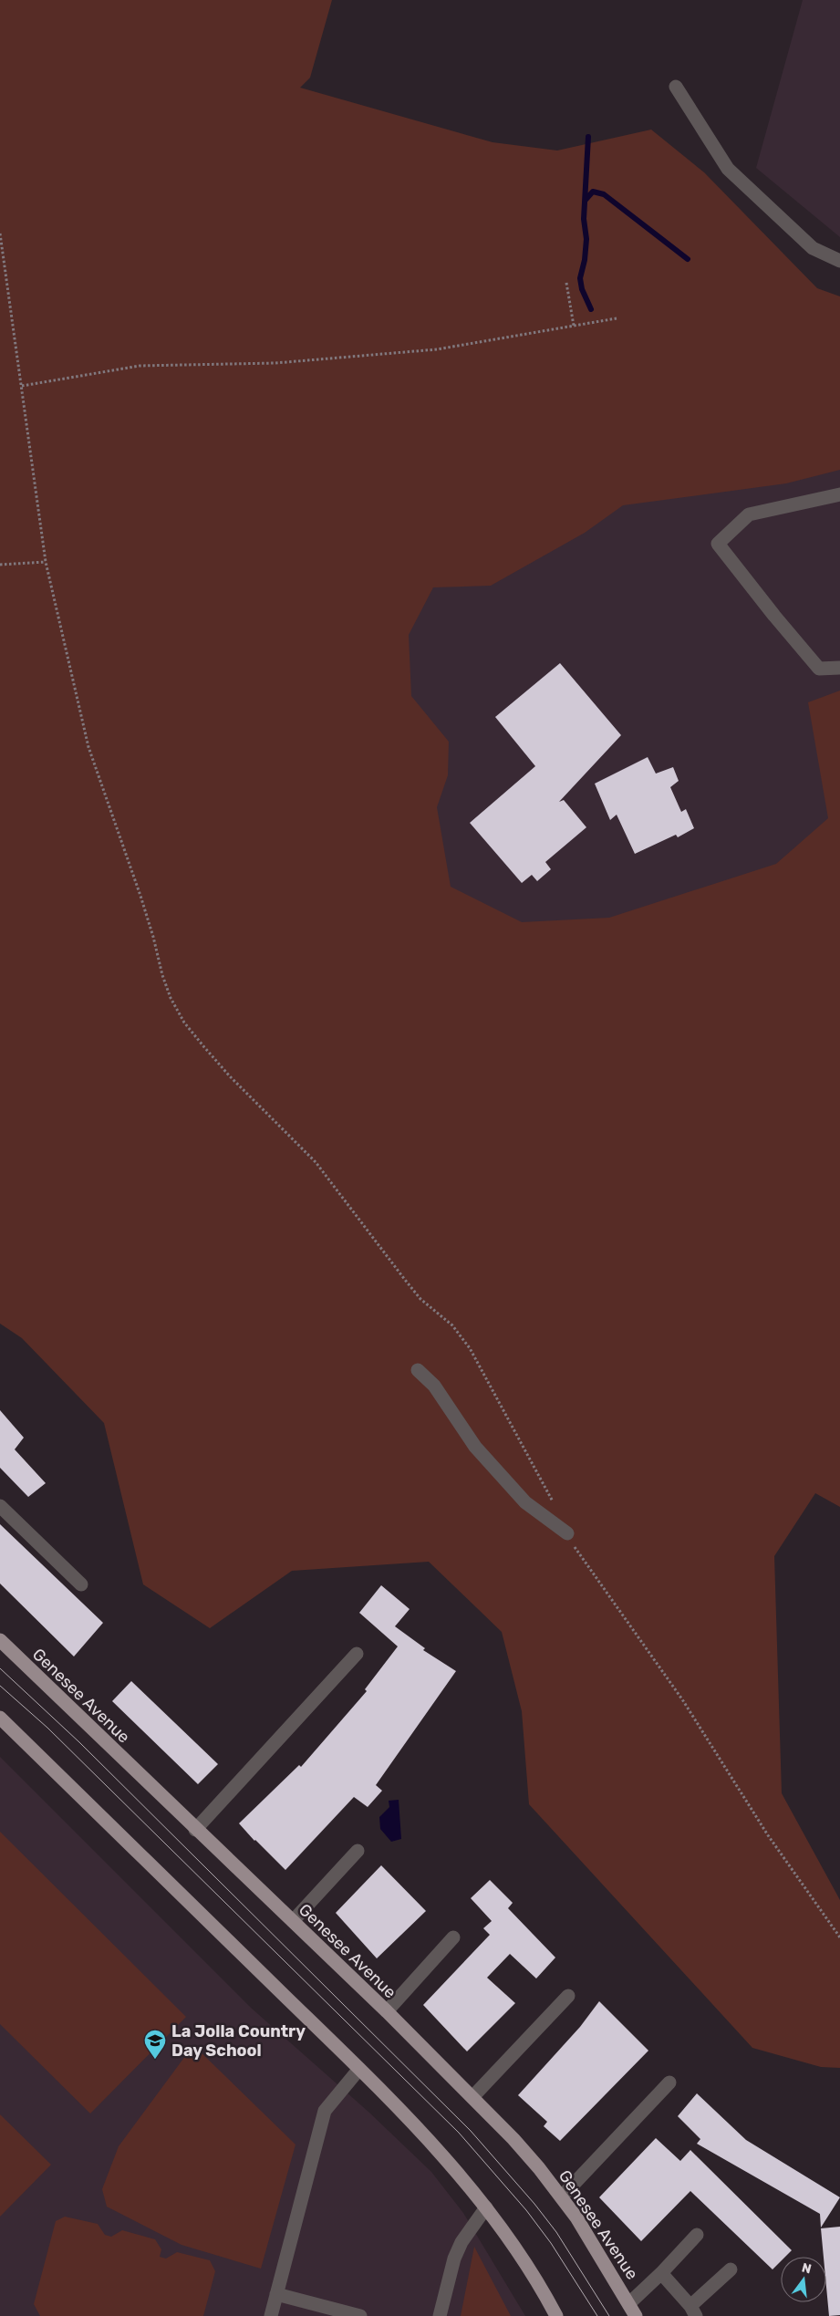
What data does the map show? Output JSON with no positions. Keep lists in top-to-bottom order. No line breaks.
{"streets":{"main road":["Genesee Avenue"]},"places":{"school or university":["La Jolla Country Day School"]},"north":"top"}
